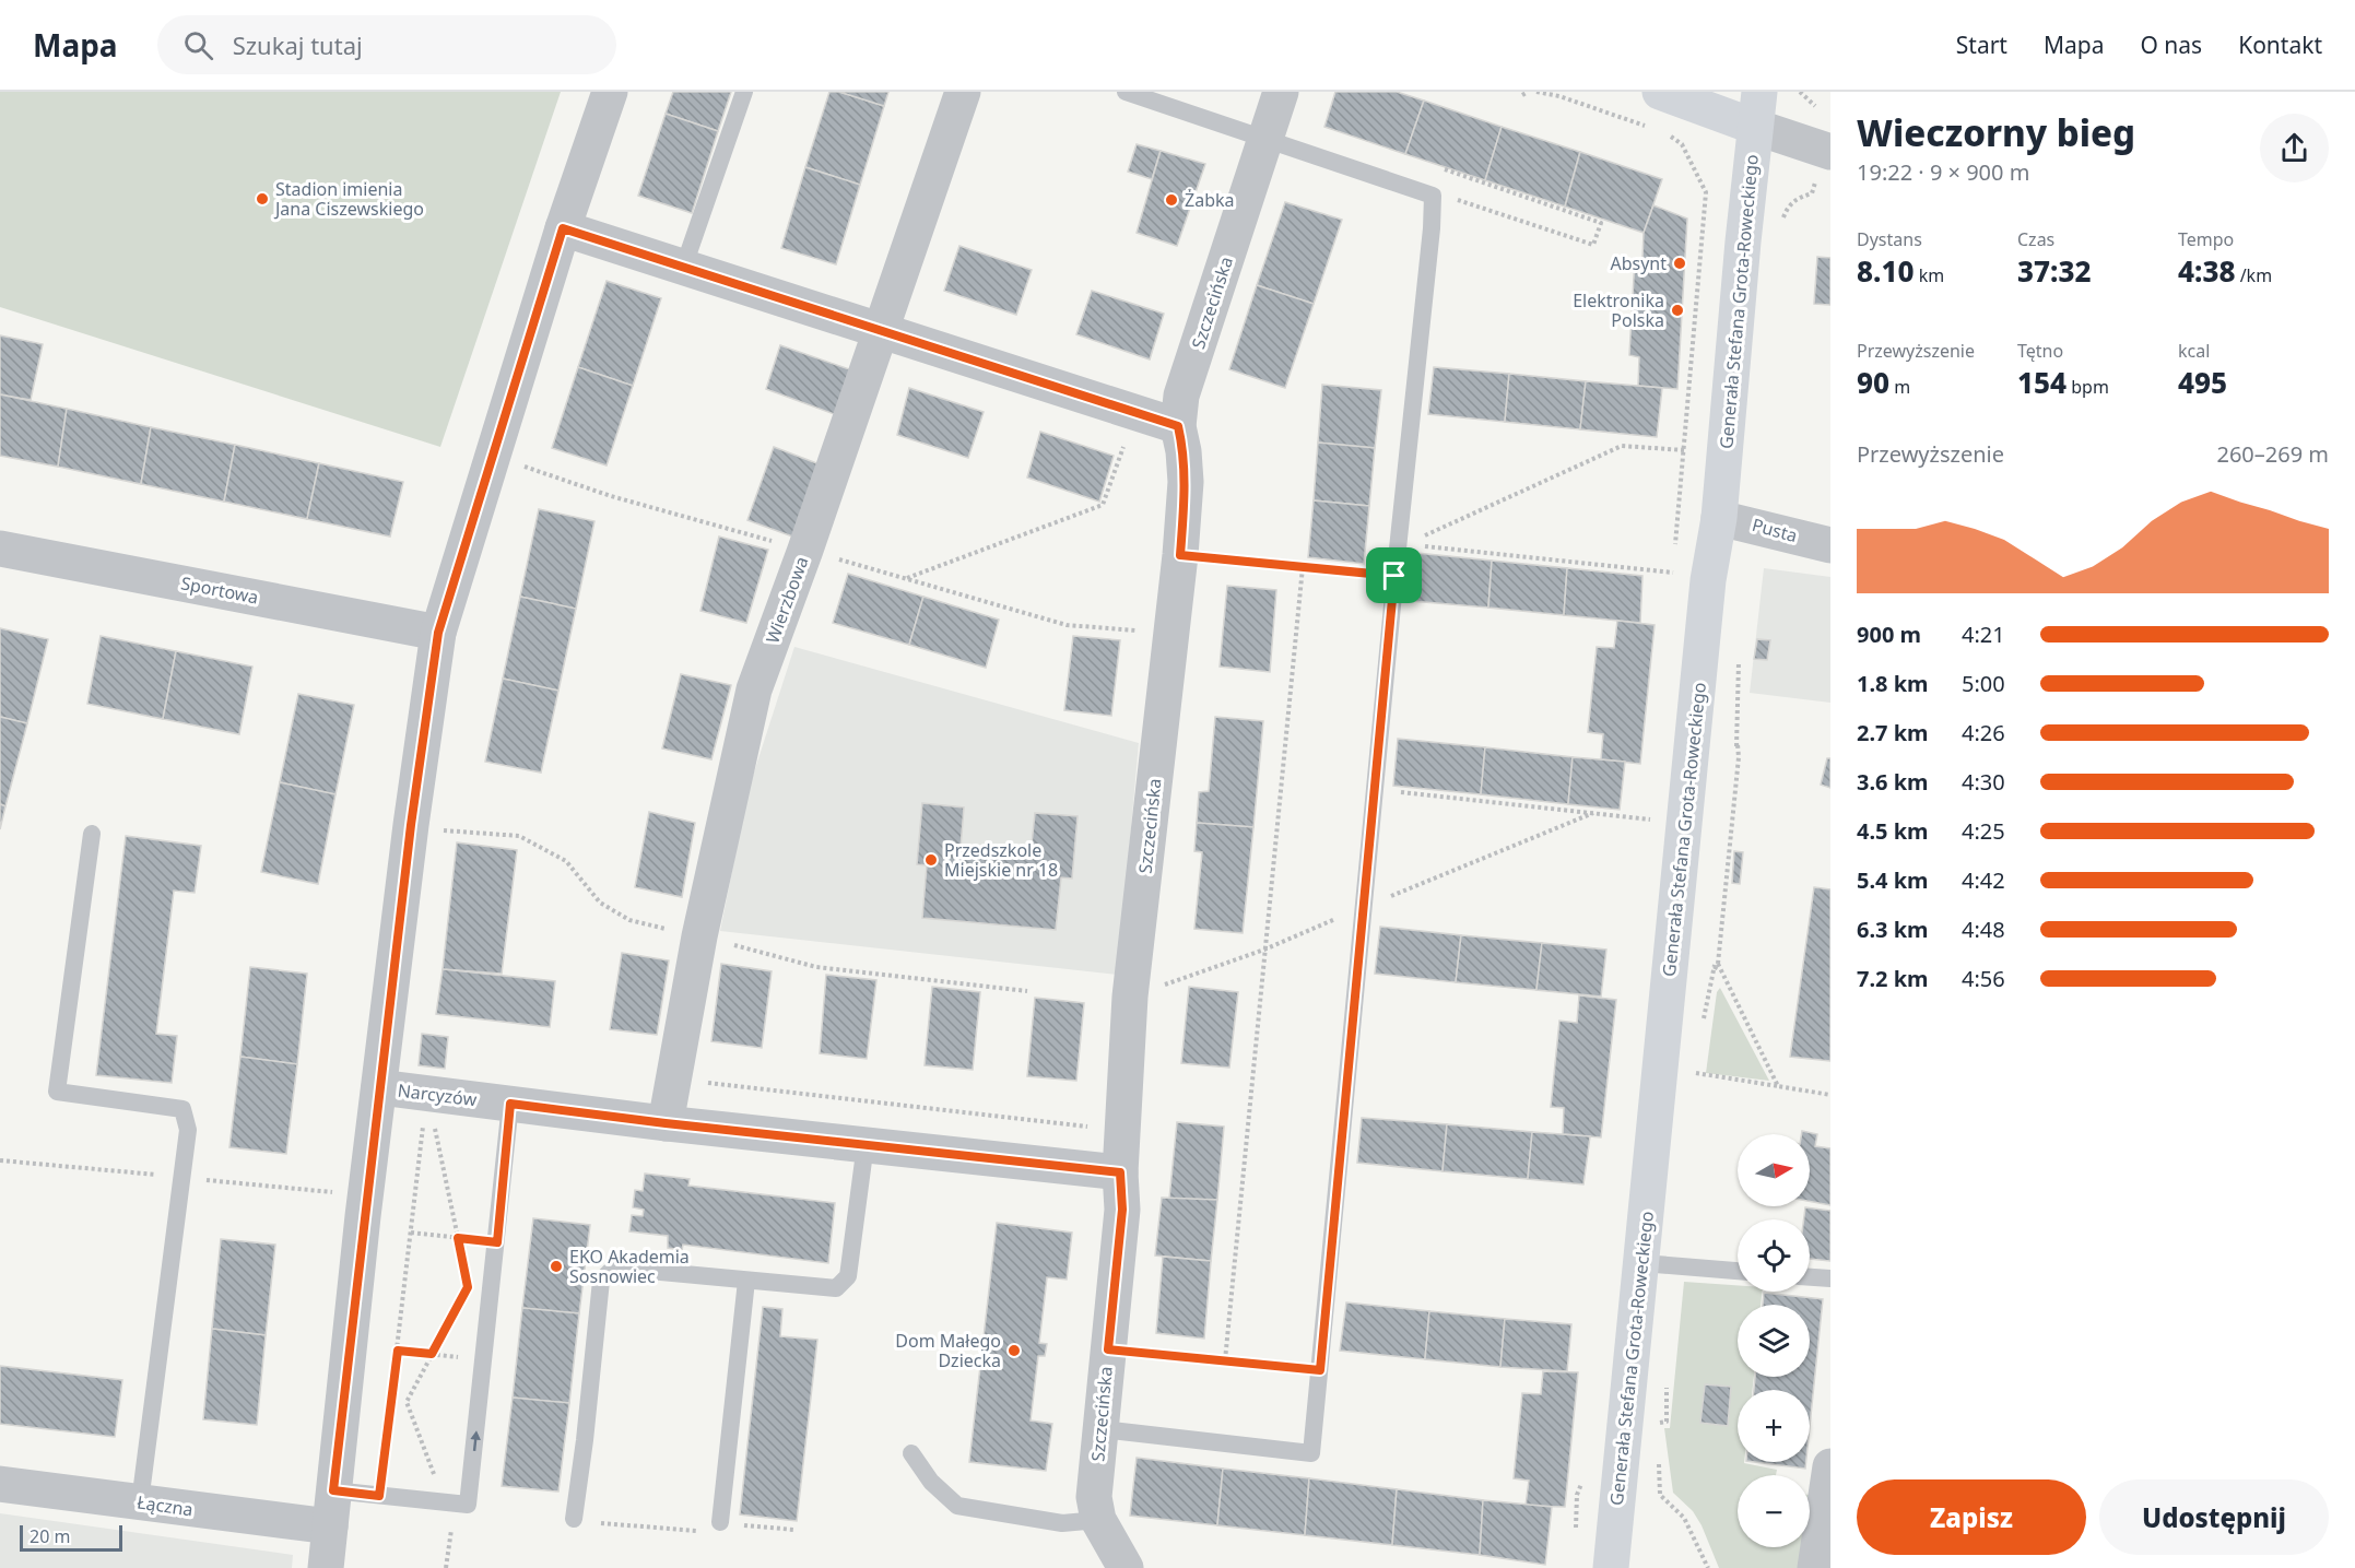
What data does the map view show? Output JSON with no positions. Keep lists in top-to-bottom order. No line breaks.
{"streets":{"street":["Generała Stefana Grota-Roweckiego","Szczecińska","Pusta","Sportowa","Wierzbowa","Narcyzów","Łączna"]},"crossings":[["Generała Stefana Grota-Roweckiego","Pusta"],["Szczecińska","Narcyzów"],["Wierzbowa","Narcyzów"]],"places":["Stadion imienia Jana Ciszewskiego","Żabka","Absynt","Elektronika Polska","Przedszkole Miejskie nr 18","EKO Akademia Sosnowiec","Dom Małego Dziecka"],"scale_bar":"20 m","north":"right","page":{"header":"Mapa","search":"Szukaj tutaj","nav":["Start","Mapa","O nas","Kontakt"],"heading":["Wieczorny bieg","19:22 · 9 × 900 m"],"stats":[["Dystans","8.10 km"],["Czas","37:32"],["Tempo","4:38 /km"],["Przewyższenie","90 m"],["Tętno","154 bpm"],["kcal","495"]],"chart":["Przewyższenie","260–269 m"],"list":[{"name":"900 m","note":"4:21"},{"name":"1.8 km","note":"5:00"},{"name":"2.7 km","note":"4:26"},{"name":"3.6 km","note":"4:30"},{"name":"4.5 km","note":"4:25"},{"name":"5.4 km","note":"4:42"},{"name":"6.3 km","note":"4:48"},{"name":"7.2 km","note":"4:56"}],"map_buttons":["+","−"],"buttons":["Zapisz","Udostępnij"],"scale":"20 m"}}
